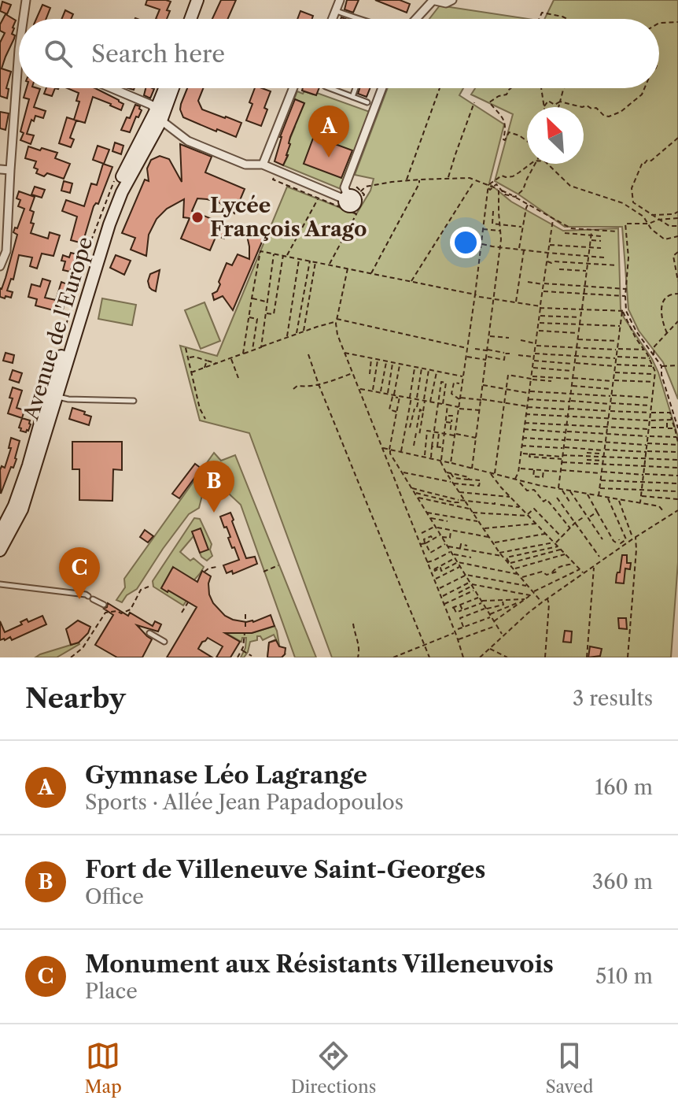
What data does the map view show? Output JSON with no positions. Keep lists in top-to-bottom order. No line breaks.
{"streets":{"main road":["Avenue de l'Europe"]},"places":["Lycée François Arago"],"north":"top left","page":{"search":"Search here","pins":["A","B","C"],"heading":["Nearby","3 results"],"list":[{"mark":"A","name":"Gymnase Léo Lagrange","note":"Sports · Allée Jean Papadopoulos","value":"160 m"},{"mark":"B","name":"Fort de Villeneuve Saint-Georges","note":"Office","value":"360 m"},{"mark":"C","name":"Monument aux Résistants Villeneuvois","note":"Place","value":"510 m"}],"nav":["Map","Directions","Saved"]}}
